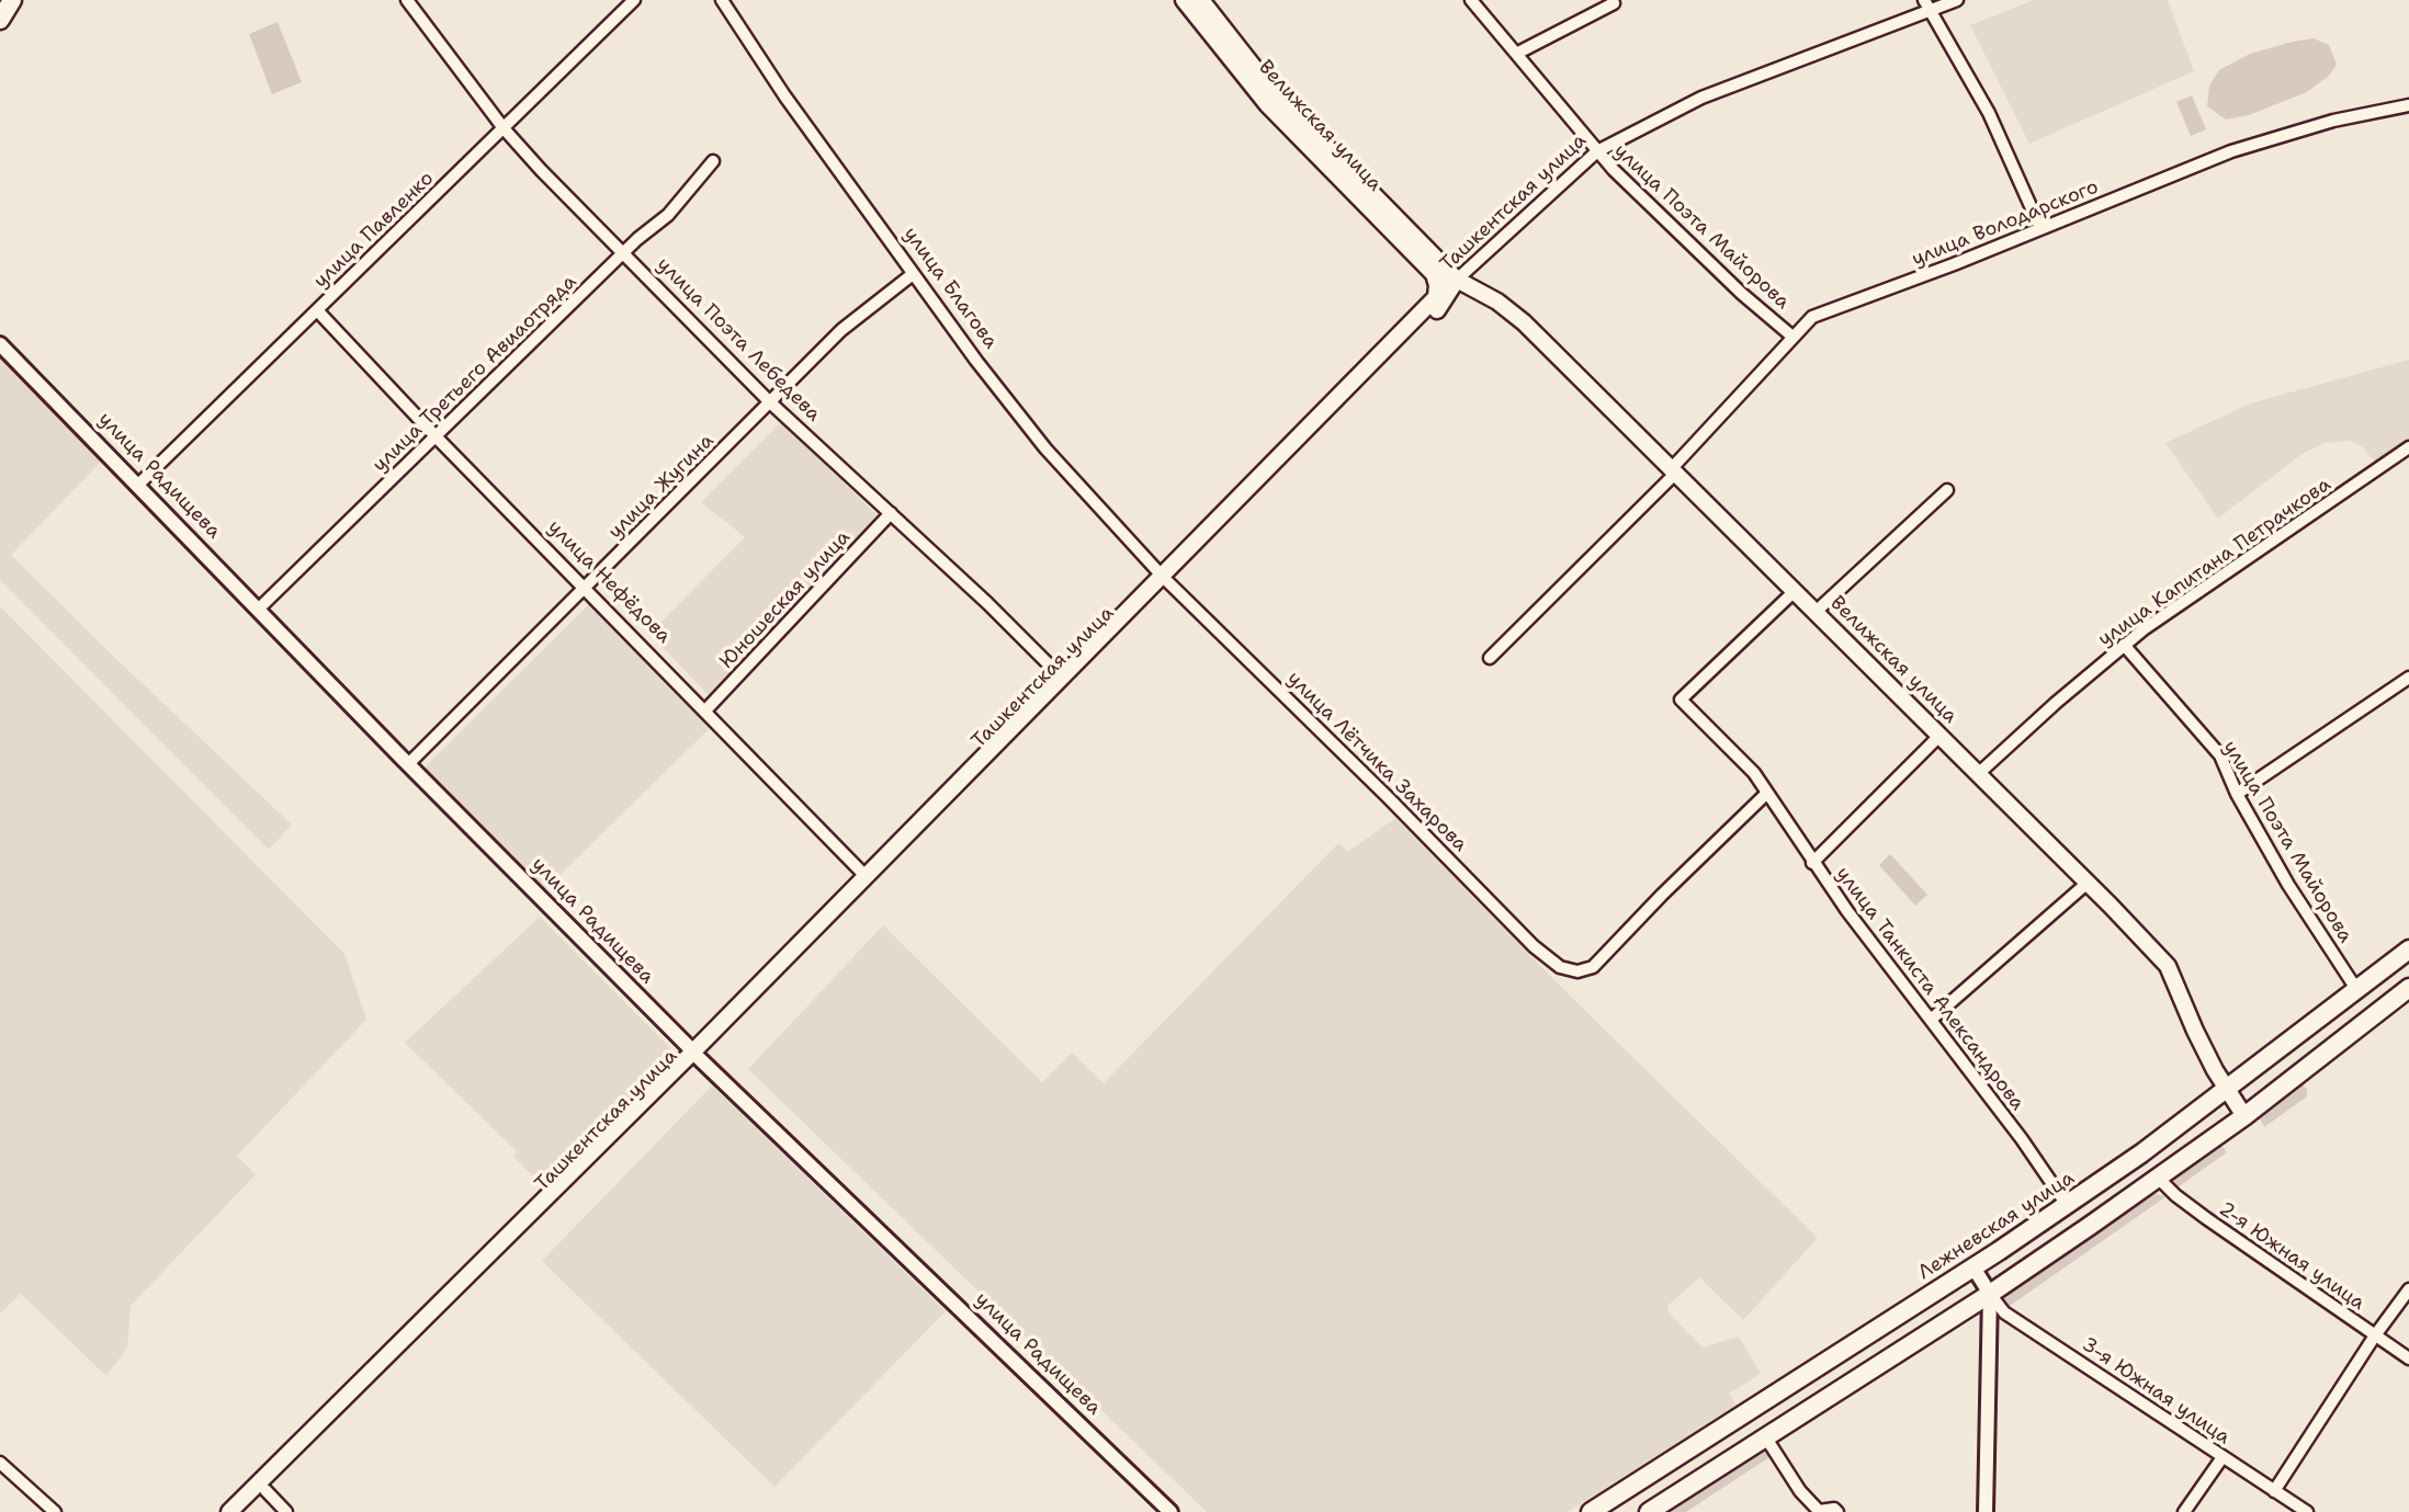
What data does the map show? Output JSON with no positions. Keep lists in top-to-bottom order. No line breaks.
{"streets":{"main road":["Велижская улица","Ташкентская улица","Лежневская улица"],"street":["улица Володарского","улица Поэта Майорова","улица Павленко","улица Благова","улица Поэта Лебедева","улица Третьего Авиаотряда","улица Радищева","улица Жугина","улица Капитана Петрачкова","улица Нефёдова","Юношеская улица","улица Лётчика Захарова","улица Танкиста Александрова","2-я Южная улица","3-я Южная улица"]},"crossings":[["Велижская улица","Ташкентская улица"],["Велижская улица","улица Володарского"],["Велижская улица","улица Капитана Петрачкова"],["Велижская улица","улица Танкиста Александрова"],["Велижская улица","Лежневская улица"],["Ташкентская улица","улица Поэта Майорова"],["Ташкентская улица","улица Благова"],["Ташкентская улица","улица Поэта Лебедева"],["Ташкентская улица","улица Радищева"],["Ташкентская улица","улица Нефёдова"],["Ташкентская улица","улица Лётчика Захарова"],["улица Володарского","улица Поэта Майорова"],["улица Поэта Майорова","улица Капитана Петрачкова"],["улица Поэта Майорова","Лежневская улица"],["улица Павленко","улица Поэта Лебедева"],["улица Павленко","улица Радищева"],["улица Павленко","улица Нефёдова"],["улица Благова","улица Жугина"],["улица Благова","улица Лётчика Захарова"],["улица Поэта Лебедева","улица Третьего Авиаотряда"],["улица Поэта Лебедева","улица Жугина"],["улица Поэта Лебедева","Юношеская улица"],["улица Третьего Авиаотряда","улица Радищева"],["улица Третьего Авиаотряда","улица Нефёдова"],["улица Радищева","улица Жугина"],["улица Жугина","улица Нефёдова"],["улица Нефёдова","Юношеская улица"],["улица Лётчика Захарова","улица Танкиста Александрова"],["улица Танкиста Александрова","Лежневская улица"]]}
